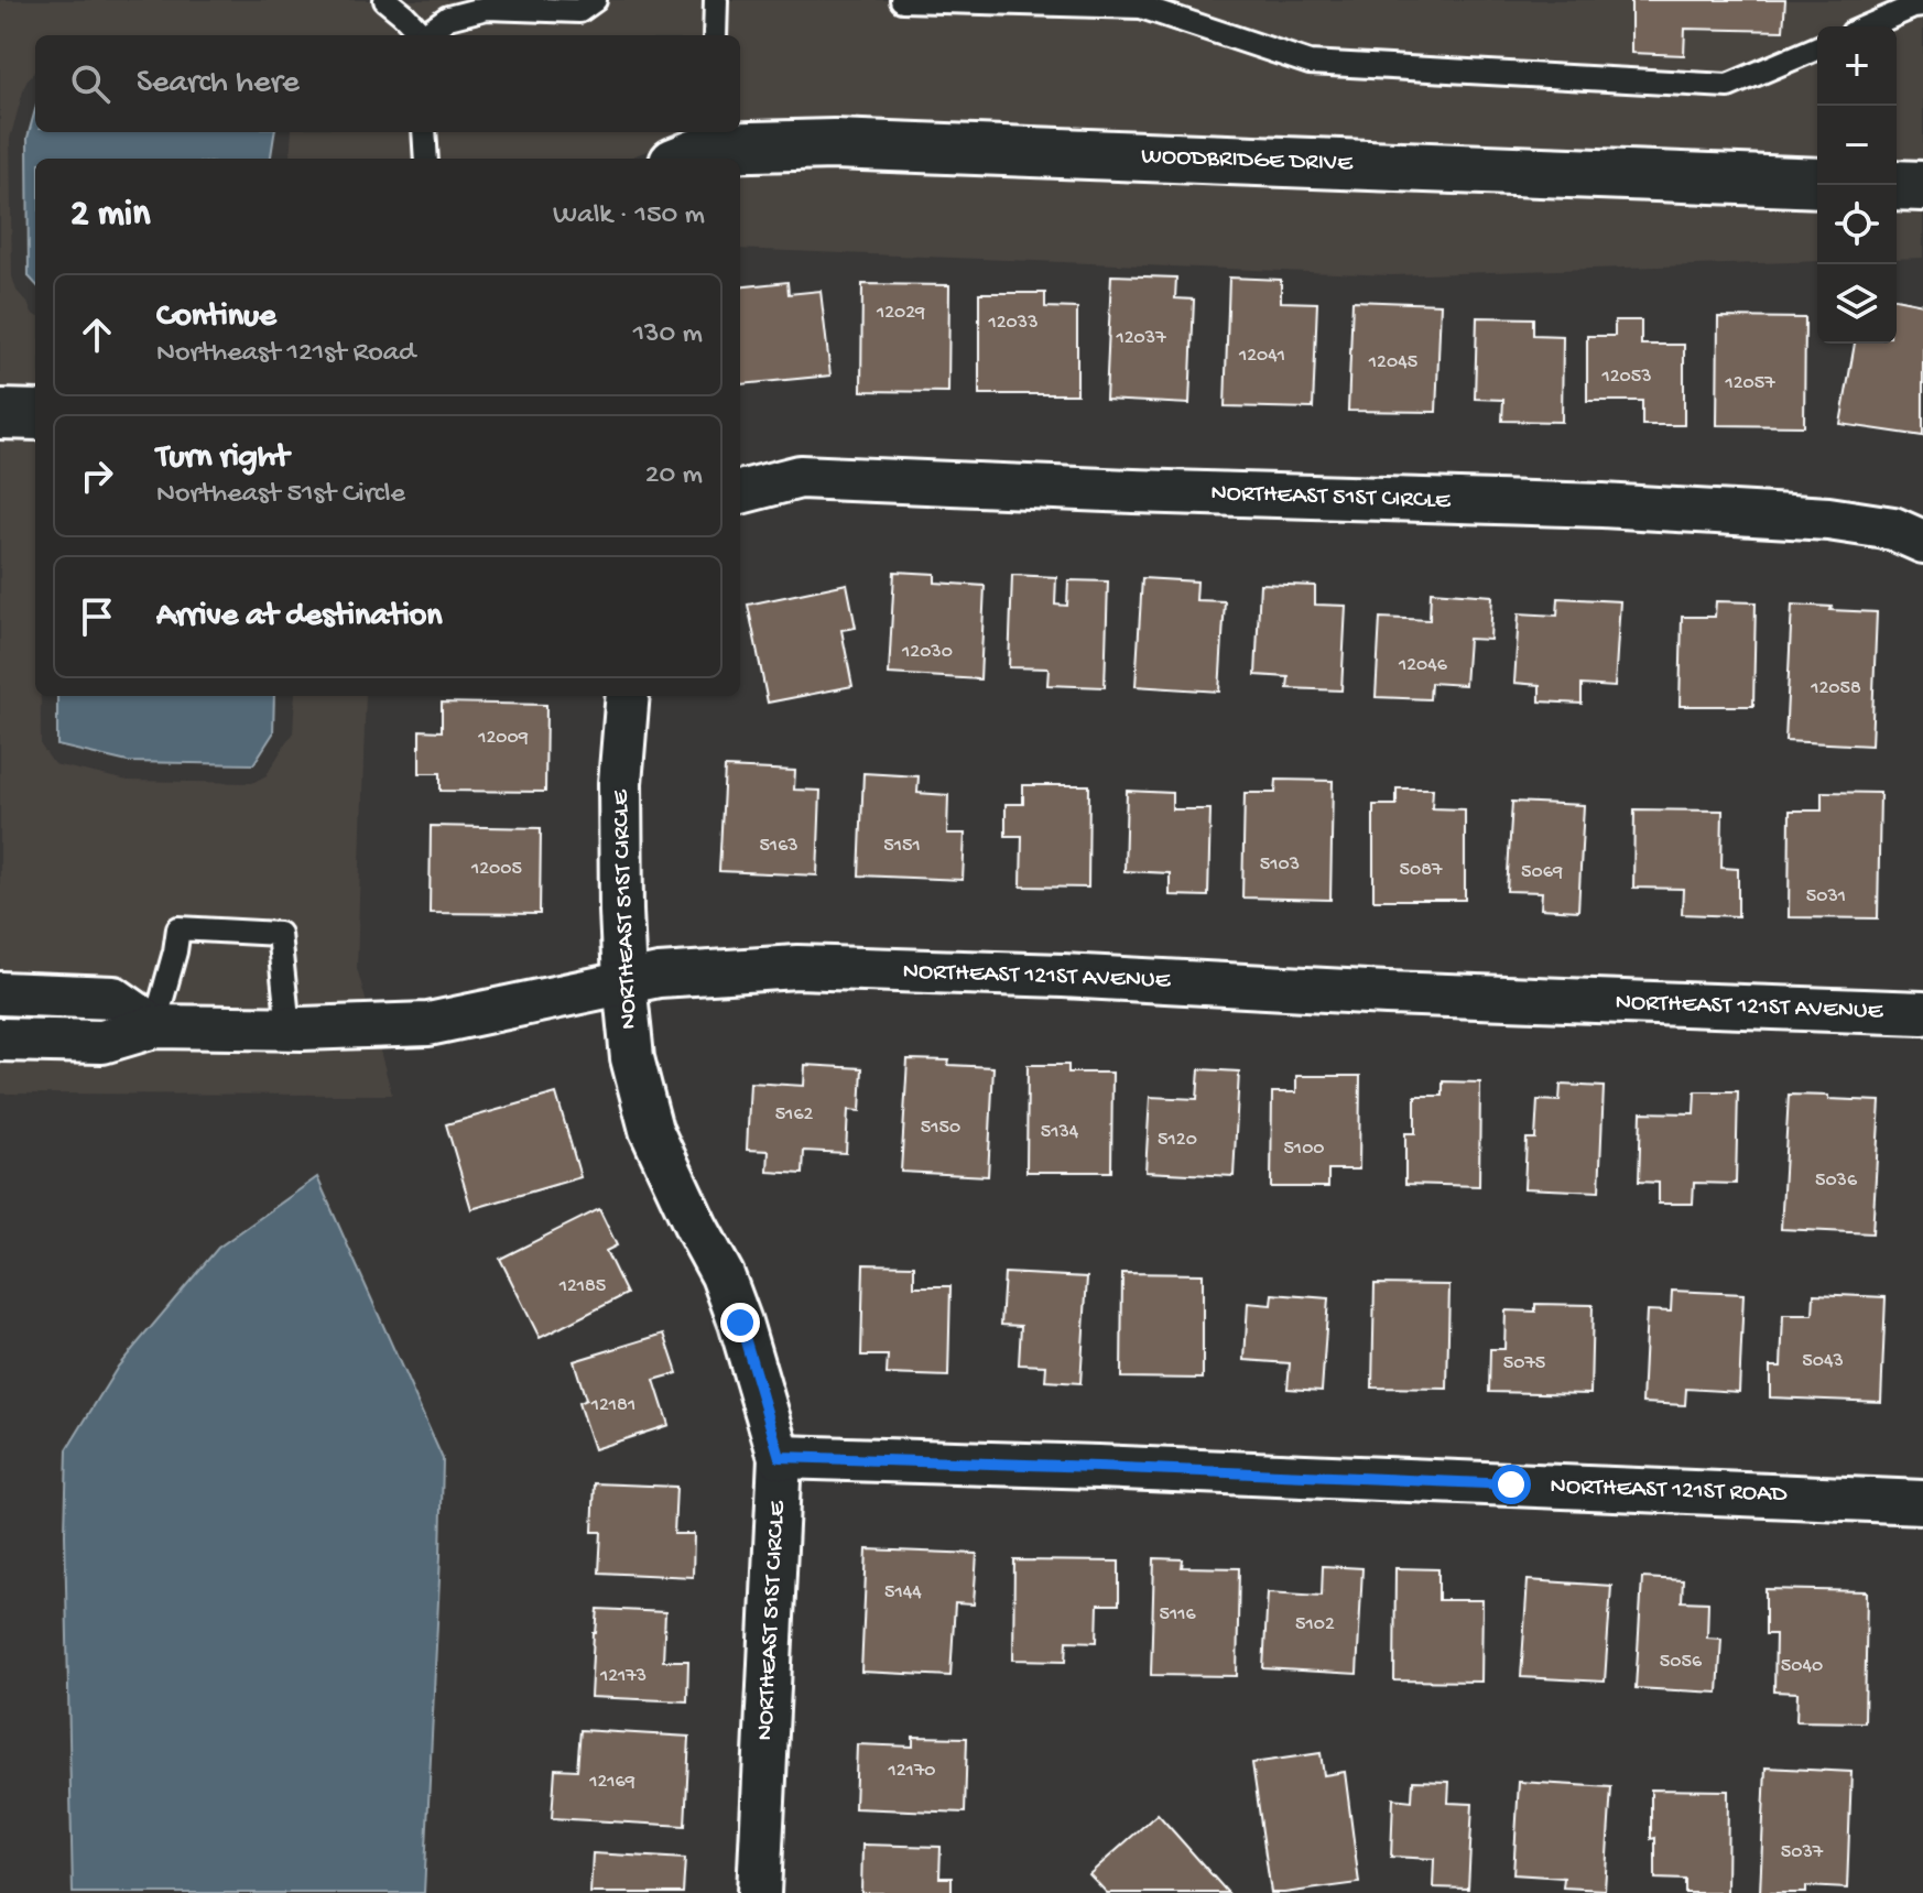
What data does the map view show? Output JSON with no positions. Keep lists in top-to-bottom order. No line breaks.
{"streets":{"street":["WOODBRIDGE DRIVE","NORTHEAST 51ST CIRCLE","NORTHEAST 121ST AVENUE","NORTHEAST 121ST ROAD"]},"crossings":[["NORTHEAST 51ST CIRCLE","NORTHEAST 121ST AVENUE"],["NORTHEAST 51ST CIRCLE","NORTHEAST 121ST ROAD"]],"house_numbers":["12029","12033","12037","12041","12045","12053","12057","12030","12046","12058","12009","5163","5151","5103","12005","5087","5069","5031","5162","5150","5134","5120","5100","5036","12185","5043","5075","12181","5144","5116","5102","5056","5040","12173","12170","12169","5037"],"page":{"map_buttons":["+","−"],"search":"Search here","heading":["2 min","Walk · 150 m"],"list":[["Continue","Northeast 121st Road","130 m"],["Turn right","Northeast 51st Circle","20 m"],"Arrive at destination"]}}
